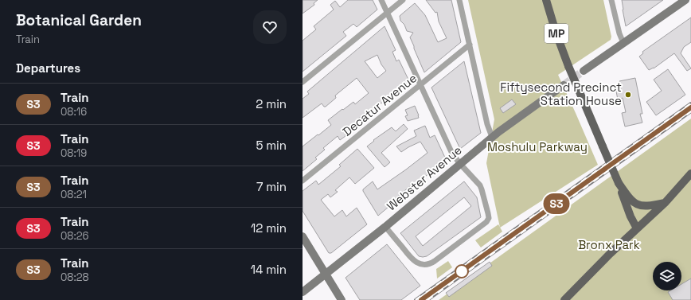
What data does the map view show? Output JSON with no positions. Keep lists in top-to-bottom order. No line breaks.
{"streets":{"main road":["MP","Webster Avenue"],"street":["Decatur Avenue"]},"parks":["Moshulu Parkway","Bronx Park"],"places":["Fiftysecond Precinct Station House"],"page":{"heading":[["Botanical Garden","Train"],"Departures"],"on_map":"S3","list":[{"mark":"S3","name":"Train","note":"08:16","value":"2 min"},{"mark":"S3","name":"Train","note":"08:19","value":"5 min"},{"mark":"S3","name":"Train","note":"08:21","value":"7 min"},{"mark":"S3","name":"Train","note":"08:26","value":"12 min"},{"mark":"S3","name":"Train","note":"08:28","value":"14 min"}]}}
